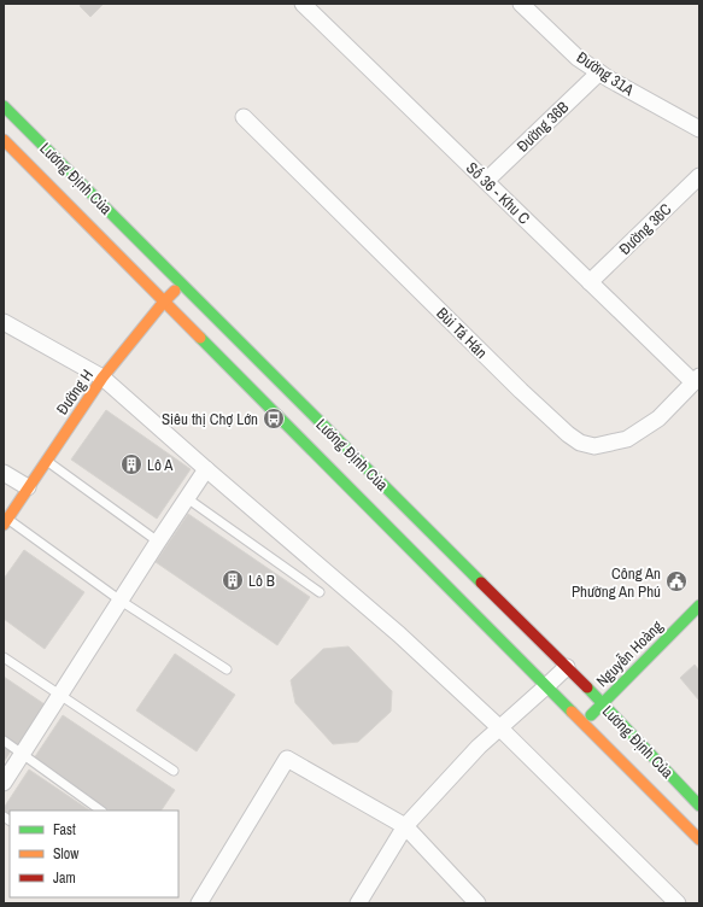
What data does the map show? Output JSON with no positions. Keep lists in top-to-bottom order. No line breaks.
{"streets":{"main road":["Lương Định Của","Đường H","Nguyễn Hoàng"],"street":["Đường 31A","Đường 36B","Số 36 - Khu C","Đường 36C","Bùi Tá Hán"]},"crossings":[["Đường 31A","Đường 36B"],["Đường 36B","Số 36 - Khu C"],["Lương Định Của","Đường H"],["Lương Định Của","Nguyễn Hoàng"],["Số 36 - Khu C","Đường 36C"],["Số 36 - Khu C","Bùi Tá Hán"]],"places":{"bus stop":["Siêu thị Chợ Lớn"],"building":["Lô A","Lô B"],"public building":["Công An Phường An Phú"]},"legend":["Fast","Slow","Jam"]}
